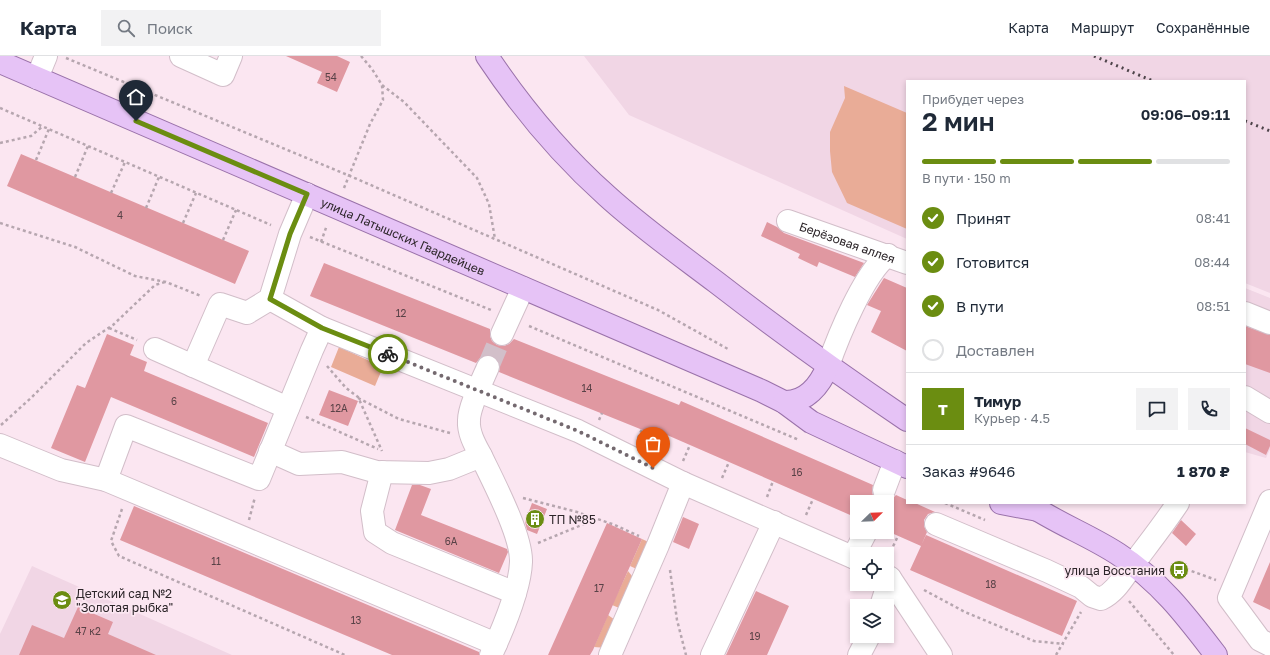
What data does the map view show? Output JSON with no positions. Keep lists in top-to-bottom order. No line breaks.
{"streets":{"main road":["улица Латышских Гвардейцев"],"street":["Берёзовая аллея"]},"places":{"building":["ТП №85"],"bus stop":["улица Восстания"],"school or university":["Детский сад №2 \"Золотая рыбка\""]},"house_numbers":["54","4","12","14","6","12А","16","6А","11","18","17","13","47 к2","19"],"north":"top right","page":{"header":"Карта","search":"Поиск","nav":["Карта","Маршрут","Сохранённые"],"heading":["2 мин","Прибудет через","09:06–09:11"],"panel":["Тимур","Курьер · 4.5","Заказ #9646","1 870 ₽"],"bar":"В пути · 150 m","list":[["Принят","08:41"],["Готовится","08:44"],["В пути","08:51"],"Доставлен"],"round":"Т"}}
